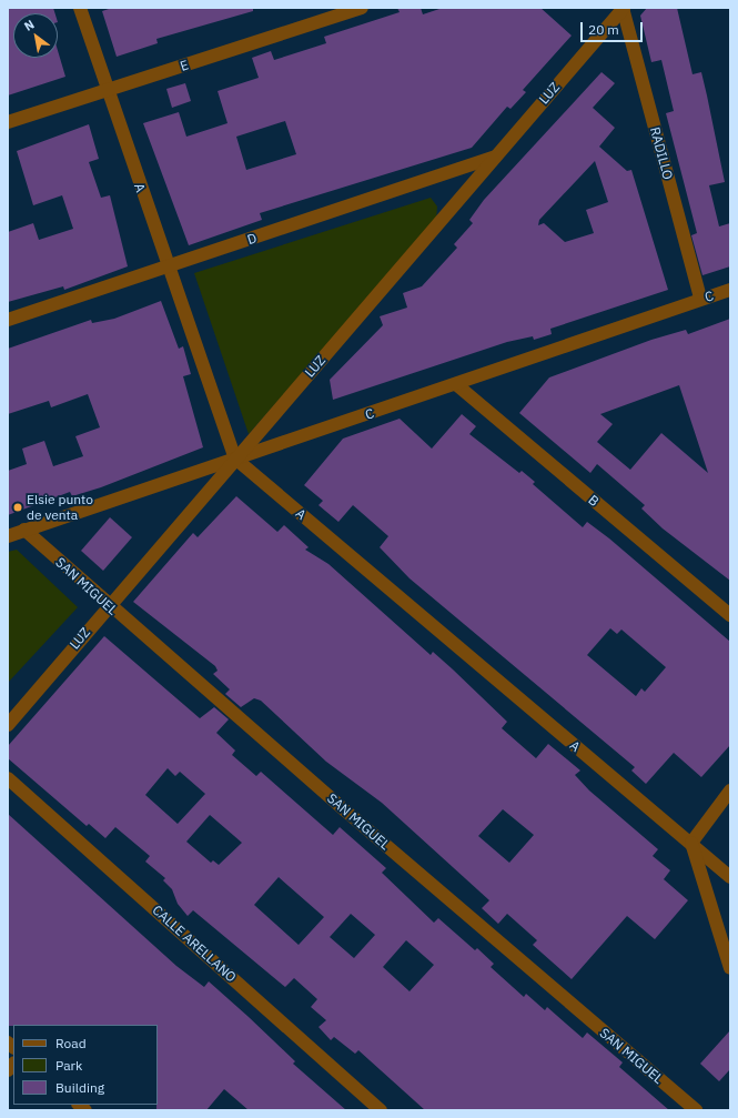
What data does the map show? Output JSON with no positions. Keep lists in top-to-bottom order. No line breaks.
{"streets":{"street":["E","LUZ","RADILLO","A","D","C","B","SAN MIGUEL","CALLE ARELLANO"]},"crossings":[["E","A"],["LUZ","RADILLO"],["LUZ","A"],["LUZ","D"],["LUZ","C"],["LUZ","SAN MIGUEL"],["RADILLO","C"],["A","D"],["A","C"],["C","B"],["C","SAN MIGUEL"]],"places":["Elsie punto de venta"],"legend":["Road","Park","Building"],"scale_bar":"20 m","north":"top left"}
